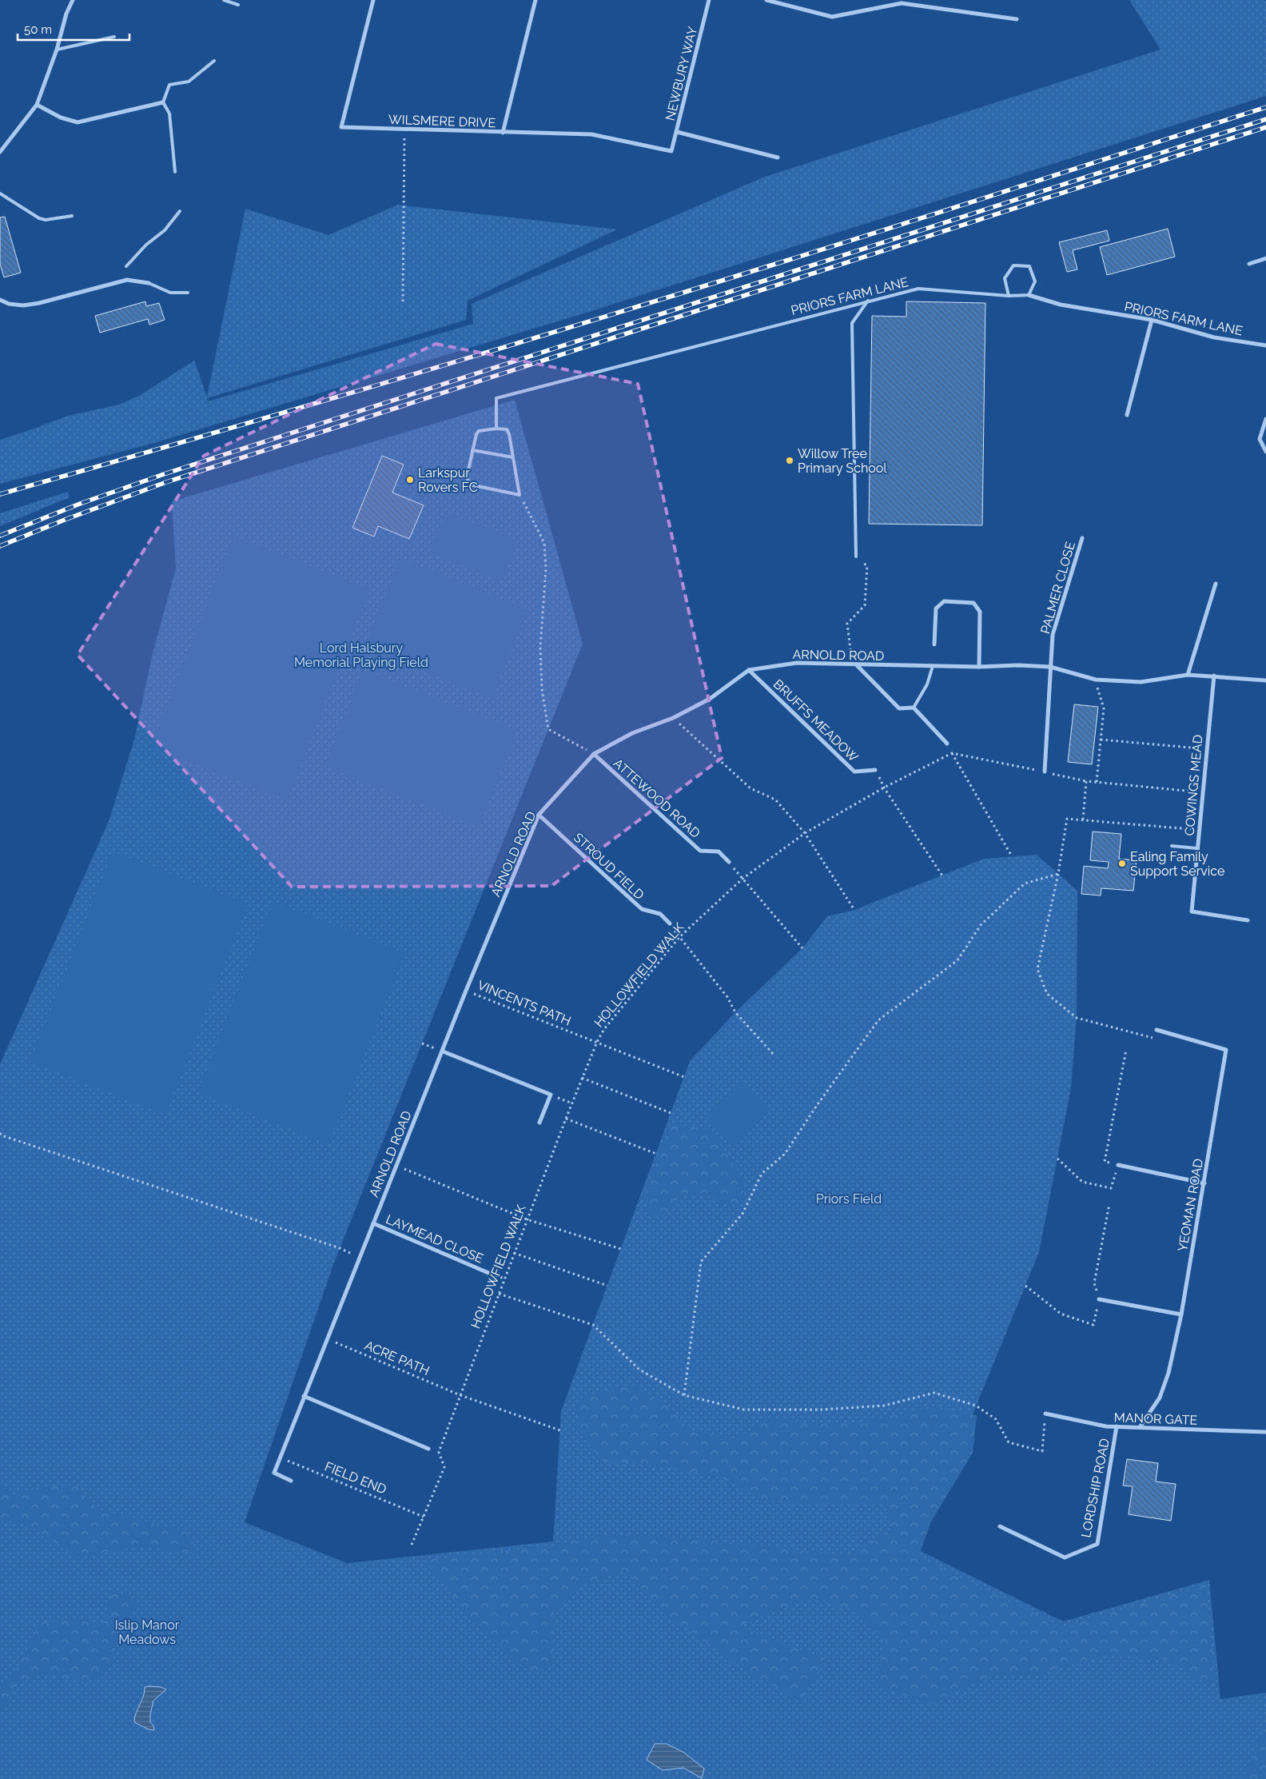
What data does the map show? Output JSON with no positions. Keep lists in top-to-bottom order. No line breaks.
{"streets":{"street":["NEWBURY WAY","WILSMERE DRIVE","PRIORS FARM LANE","PALMER CLOSE","ARNOLD ROAD","BRUFFS MEADOW","COWINGS MEAD","ATTEWOOD ROAD","STROUD FIELD","YEOMAN ROAD","LAYMEAD CLOSE","MANOR GATE","LORDSHIP ROAD"],"path":["HOLLOWFIELD WALK","VINCENTS PATH","ACRE PATH","FIELD END"]},"crossings":[["NEWBURY WAY","WILSMERE DRIVE"],["PALMER CLOSE","ARNOLD ROAD"],["ARNOLD ROAD","BRUFFS MEADOW"],["ARNOLD ROAD","COWINGS MEAD"],["ARNOLD ROAD","ATTEWOOD ROAD"],["ARNOLD ROAD","STROUD FIELD"],["ARNOLD ROAD","VINCENTS PATH"],["ARNOLD ROAD","LAYMEAD CLOSE"],["ARNOLD ROAD","ACRE PATH"],["ARNOLD ROAD","FIELD END"],["HOLLOWFIELD WALK","VINCENTS PATH"],["HOLLOWFIELD WALK","ACRE PATH"],["HOLLOWFIELD WALK","FIELD END"],["YEOMAN ROAD","MANOR GATE"],["MANOR GATE","LORDSHIP ROAD"]],"parks":["Lord Halsbury Memorial Playing Field","Priors Field","Islip Manor Meadows"],"places":["Willow Tree Primary School","Larkspur Rovers FC","Ealing Family Support Service"],"scale_bar":"50 m"}
